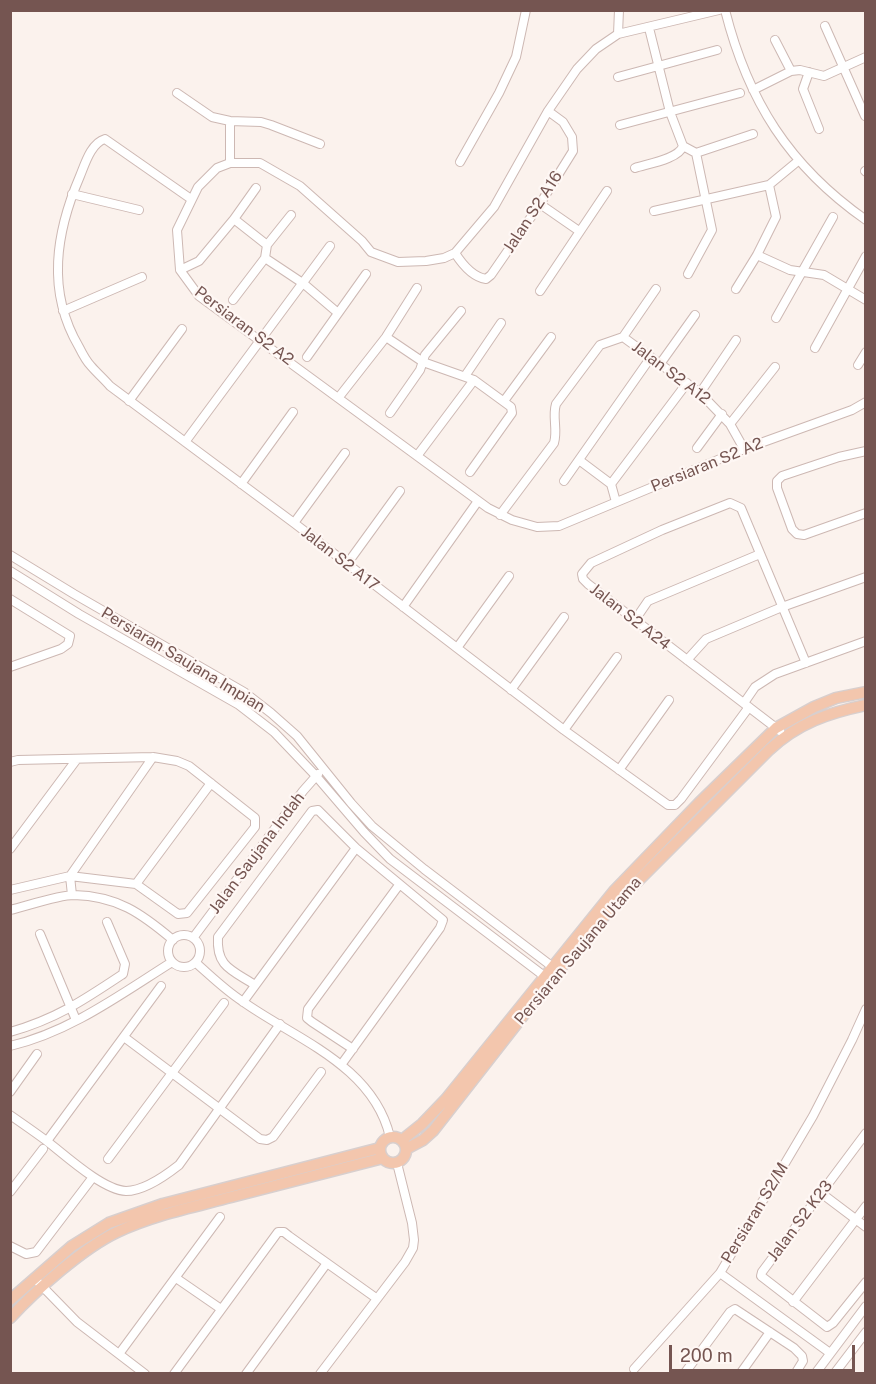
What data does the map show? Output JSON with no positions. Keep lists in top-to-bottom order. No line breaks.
{"streets":{"main road":["Persiaran Saujana Utama"],"street":["Jalan S2 A16","Persiaran S2 A2","Jalan S2 A12","Jalan S2 A17","Jalan S2 A24","Persiaran Saujana Impian","Jalan Saujana Indah","Persiaran S2/M","Jalan S2 K23"]},"crossings":[["Persiaran S2 A2","Jalan S2 A12"],["Jalan S2 A17","Jalan S2 A24"],["Jalan S2 A24","Persiaran Saujana Utama"],["Persiaran Saujana Impian","Jalan Saujana Indah"],["Persiaran Saujana Impian","Persiaran Saujana Utama"]],"scale_bar":"200 m"}
